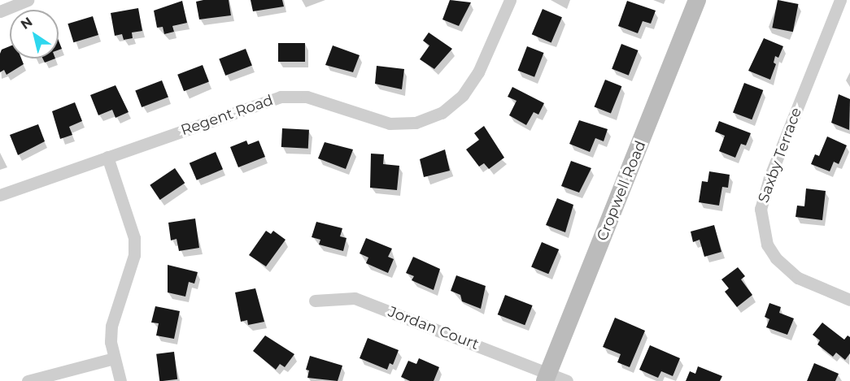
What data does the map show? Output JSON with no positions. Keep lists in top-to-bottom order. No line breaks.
{"streets":{"street":["Regent Road","Saxby Terrace","Cropwell Road","Jordan Court"]},"crossings":[["Cropwell Road","Jordan Court"]],"north":"top left"}
